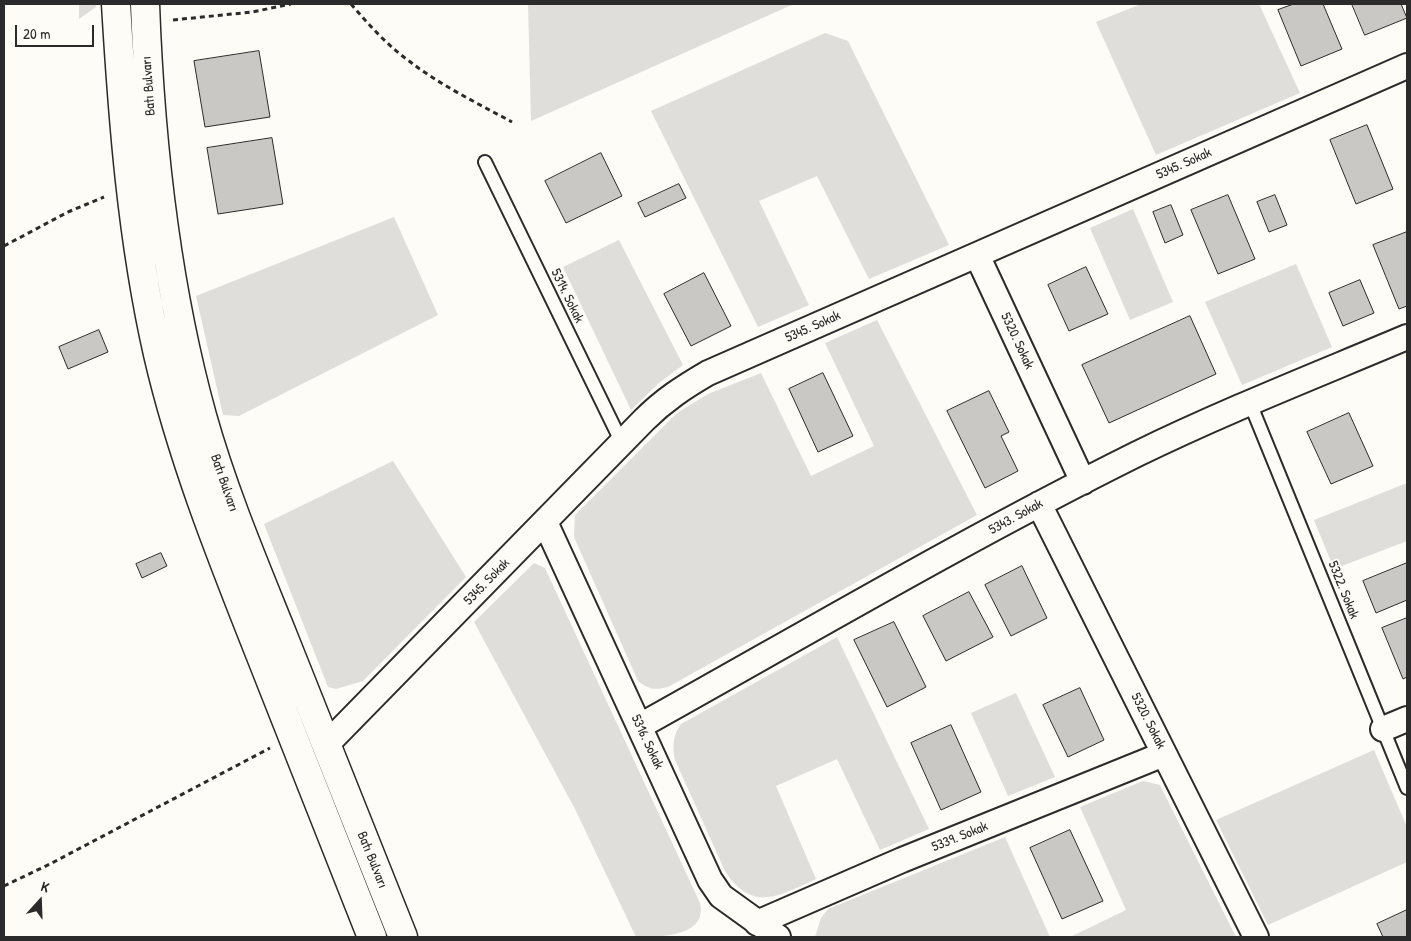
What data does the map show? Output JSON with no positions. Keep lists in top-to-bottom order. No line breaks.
{"streets":{"street":["Batı Bulvarı","5345. Sokak","5320. Sokak","5343. Sokak","5316. Sokak","5339. Sokak"],"lane":["5314. Sokak","5322. Sokak"]},"crossings":[["Batı Bulvarı","5345. Sokak"],["5345. Sokak","5314. Sokak"],["5345. Sokak","5320. Sokak"],["5345. Sokak","5316. Sokak"],["5320. Sokak","5343. Sokak"],["5320. Sokak","5339. Sokak"],["5343. Sokak","5322. Sokak"],["5343. Sokak","5316. Sokak"],["5316. Sokak","5339. Sokak"]],"scale_bar":"20 m","north":"top"}
